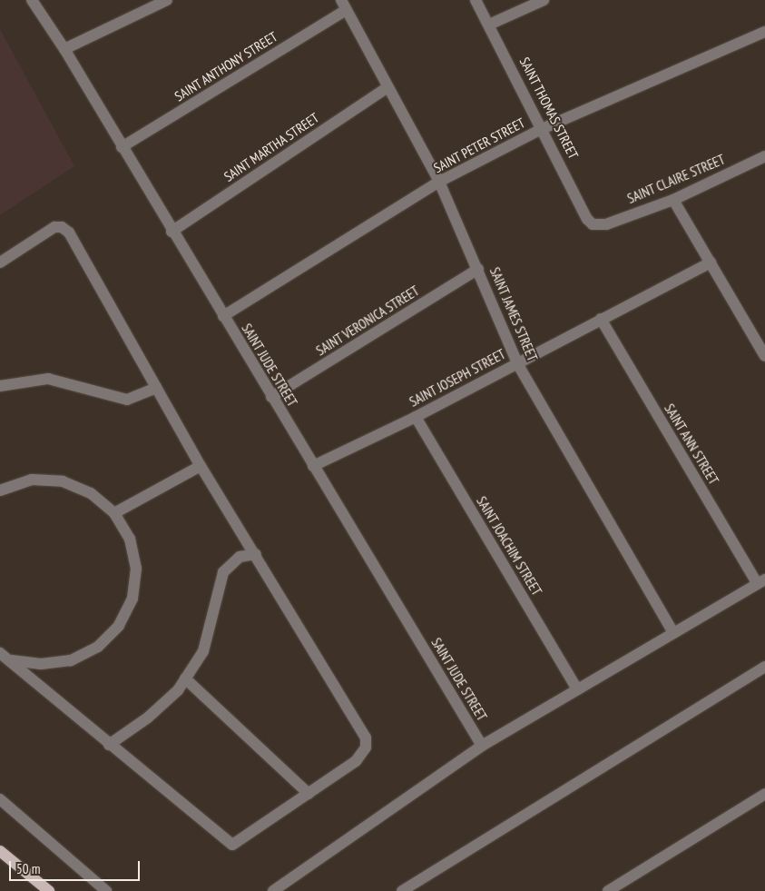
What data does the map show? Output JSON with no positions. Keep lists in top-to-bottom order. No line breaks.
{"streets":{"street":["SAINT ANTHONY STREET","SAINT THOMAS STREET","SAINT PETER STREET","SAINT MARTHA STREET","SAINT CLAIRE STREET","SAINT JAMES STREET","SAINT VERONICA STREET","SAINT JUDE STREET","SAINT JOSEPH STREET","SAINT ANN STREET","SAINT JOACHIM STREET"]},"crossings":[["SAINT ANTHONY STREET","SAINT JAMES STREET"],["SAINT ANTHONY STREET","SAINT JUDE STREET"],["SAINT THOMAS STREET","SAINT PETER STREET"],["SAINT THOMAS STREET","SAINT CLAIRE STREET"],["SAINT PETER STREET","SAINT JAMES STREET"],["SAINT PETER STREET","SAINT JUDE STREET"],["SAINT MARTHA STREET","SAINT JAMES STREET"],["SAINT MARTHA STREET","SAINT JUDE STREET"],["SAINT JAMES STREET","SAINT VERONICA STREET"],["SAINT JAMES STREET","SAINT JOSEPH STREET"],["SAINT VERONICA STREET","SAINT JUDE STREET"],["SAINT JUDE STREET","SAINT JOSEPH STREET"],["SAINT JOSEPH STREET","SAINT ANN STREET"],["SAINT JOSEPH STREET","SAINT JOACHIM STREET"]],"scale_bar":"50 m"}
